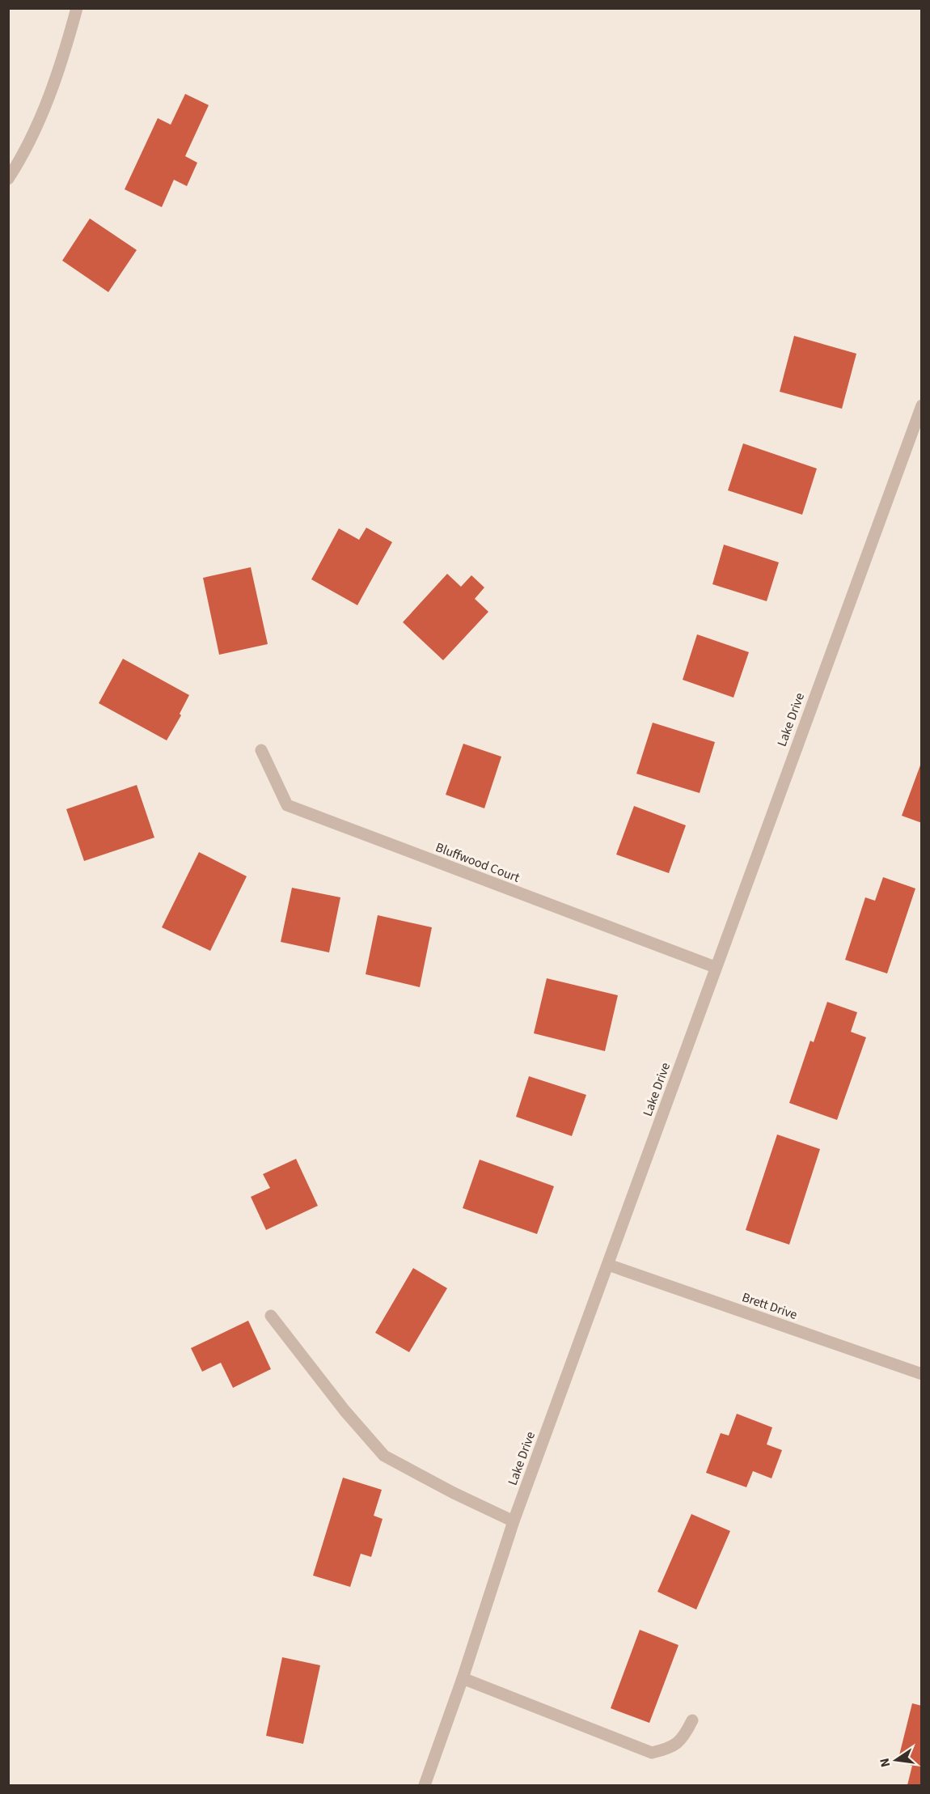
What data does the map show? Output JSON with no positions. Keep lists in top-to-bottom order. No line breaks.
{"streets":{"street":["Lake Drive","Bluffwood Court","Brett Drive"]},"crossings":[["Lake Drive","Bluffwood Court"],["Lake Drive","Brett Drive"]],"north":"left"}
